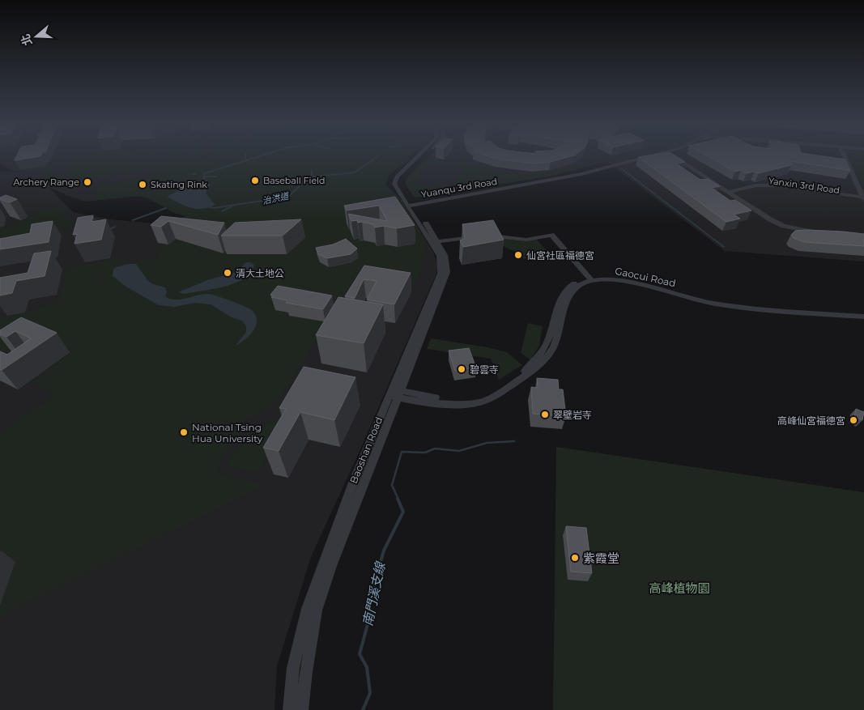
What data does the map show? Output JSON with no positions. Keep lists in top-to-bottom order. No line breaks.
{"streets":{"street":["Yanxin 3rd Road","Yuanqu 3rd Road","Gaocui Road","Baoshan Road"]},"crossings":[["Yuanqu 3rd Road","Baoshan Road"],["Gaocui Road","Baoshan Road"]],"water":["治洪道","南門溪支線"],"parks":["高峰植物園"],"places":["Baseball Field","Archery Range","Skating Rink","仙宮社區福德宮","清大土地公","碧雲寺","翠壁岩寺","高峰仙宮福德宮","National Tsing Hua University","紫霞堂"],"north":"left"}
